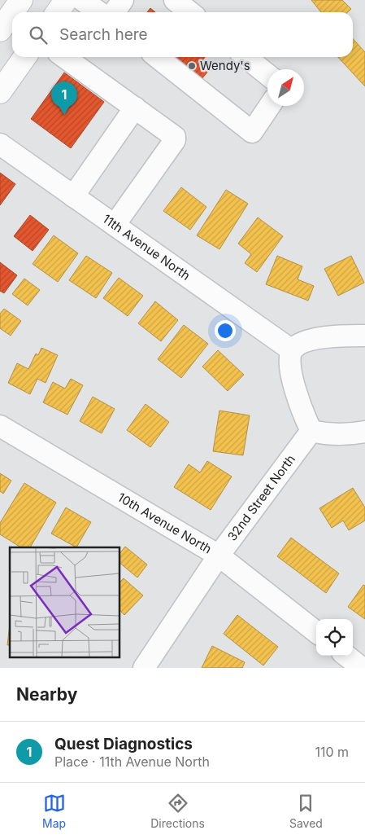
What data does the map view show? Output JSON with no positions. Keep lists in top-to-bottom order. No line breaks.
{"streets":{"street":["11th Avenue North","32nd Street North","10th Avenue North"]},"crossings":[["32nd Street North","10th Avenue North"]],"places":["Wendy's"],"north":"top right","page":{"search":"Search here","pins":"1","heading":"Nearby","list":[{"mark":"1","name":"Quest Diagnostics","note":"Place · 11th Avenue North","value":"110 m"}],"nav":["Map","Directions","Saved"]}}
